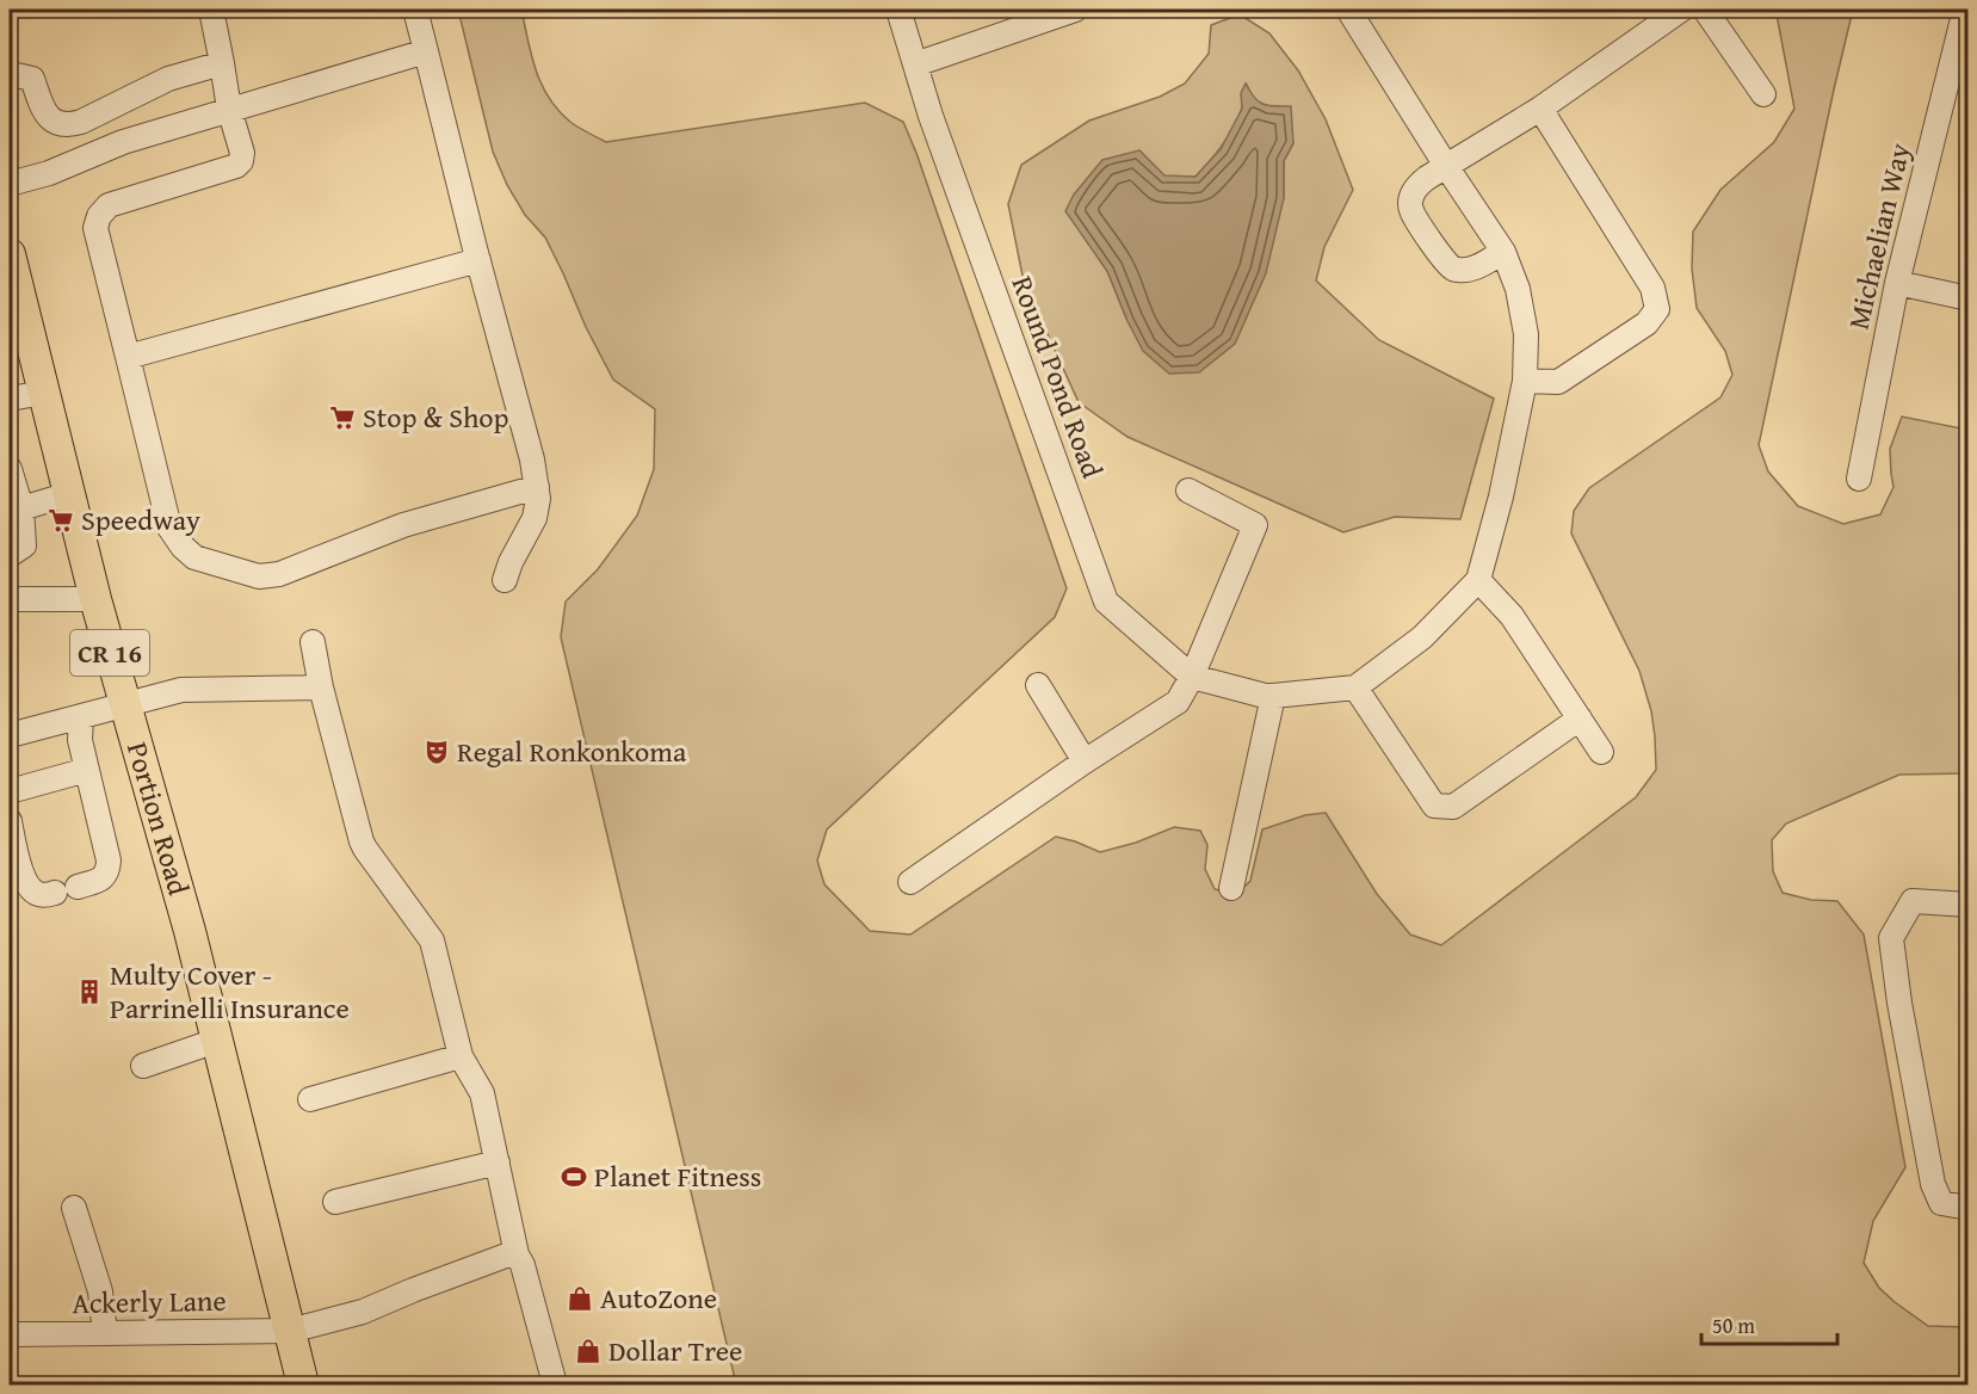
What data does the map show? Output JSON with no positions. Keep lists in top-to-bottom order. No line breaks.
{"streets":{"main road":["CR 16","Portion Road"],"street":["Michaelian Way","Round Pond Road","Ackerly Lane"]},"crossings":[["Portion Road","Ackerly Lane"]],"places":{"supermarket":["Stop & Shop","Speedway"],"theatre":["Regal Ronkonkoma"],"building":["Multy Cover - Parrinelli Insurance"],"sports":["Planet Fitness"],"shop":["AutoZone","Dollar Tree"]},"scale_bar":"50 m"}
